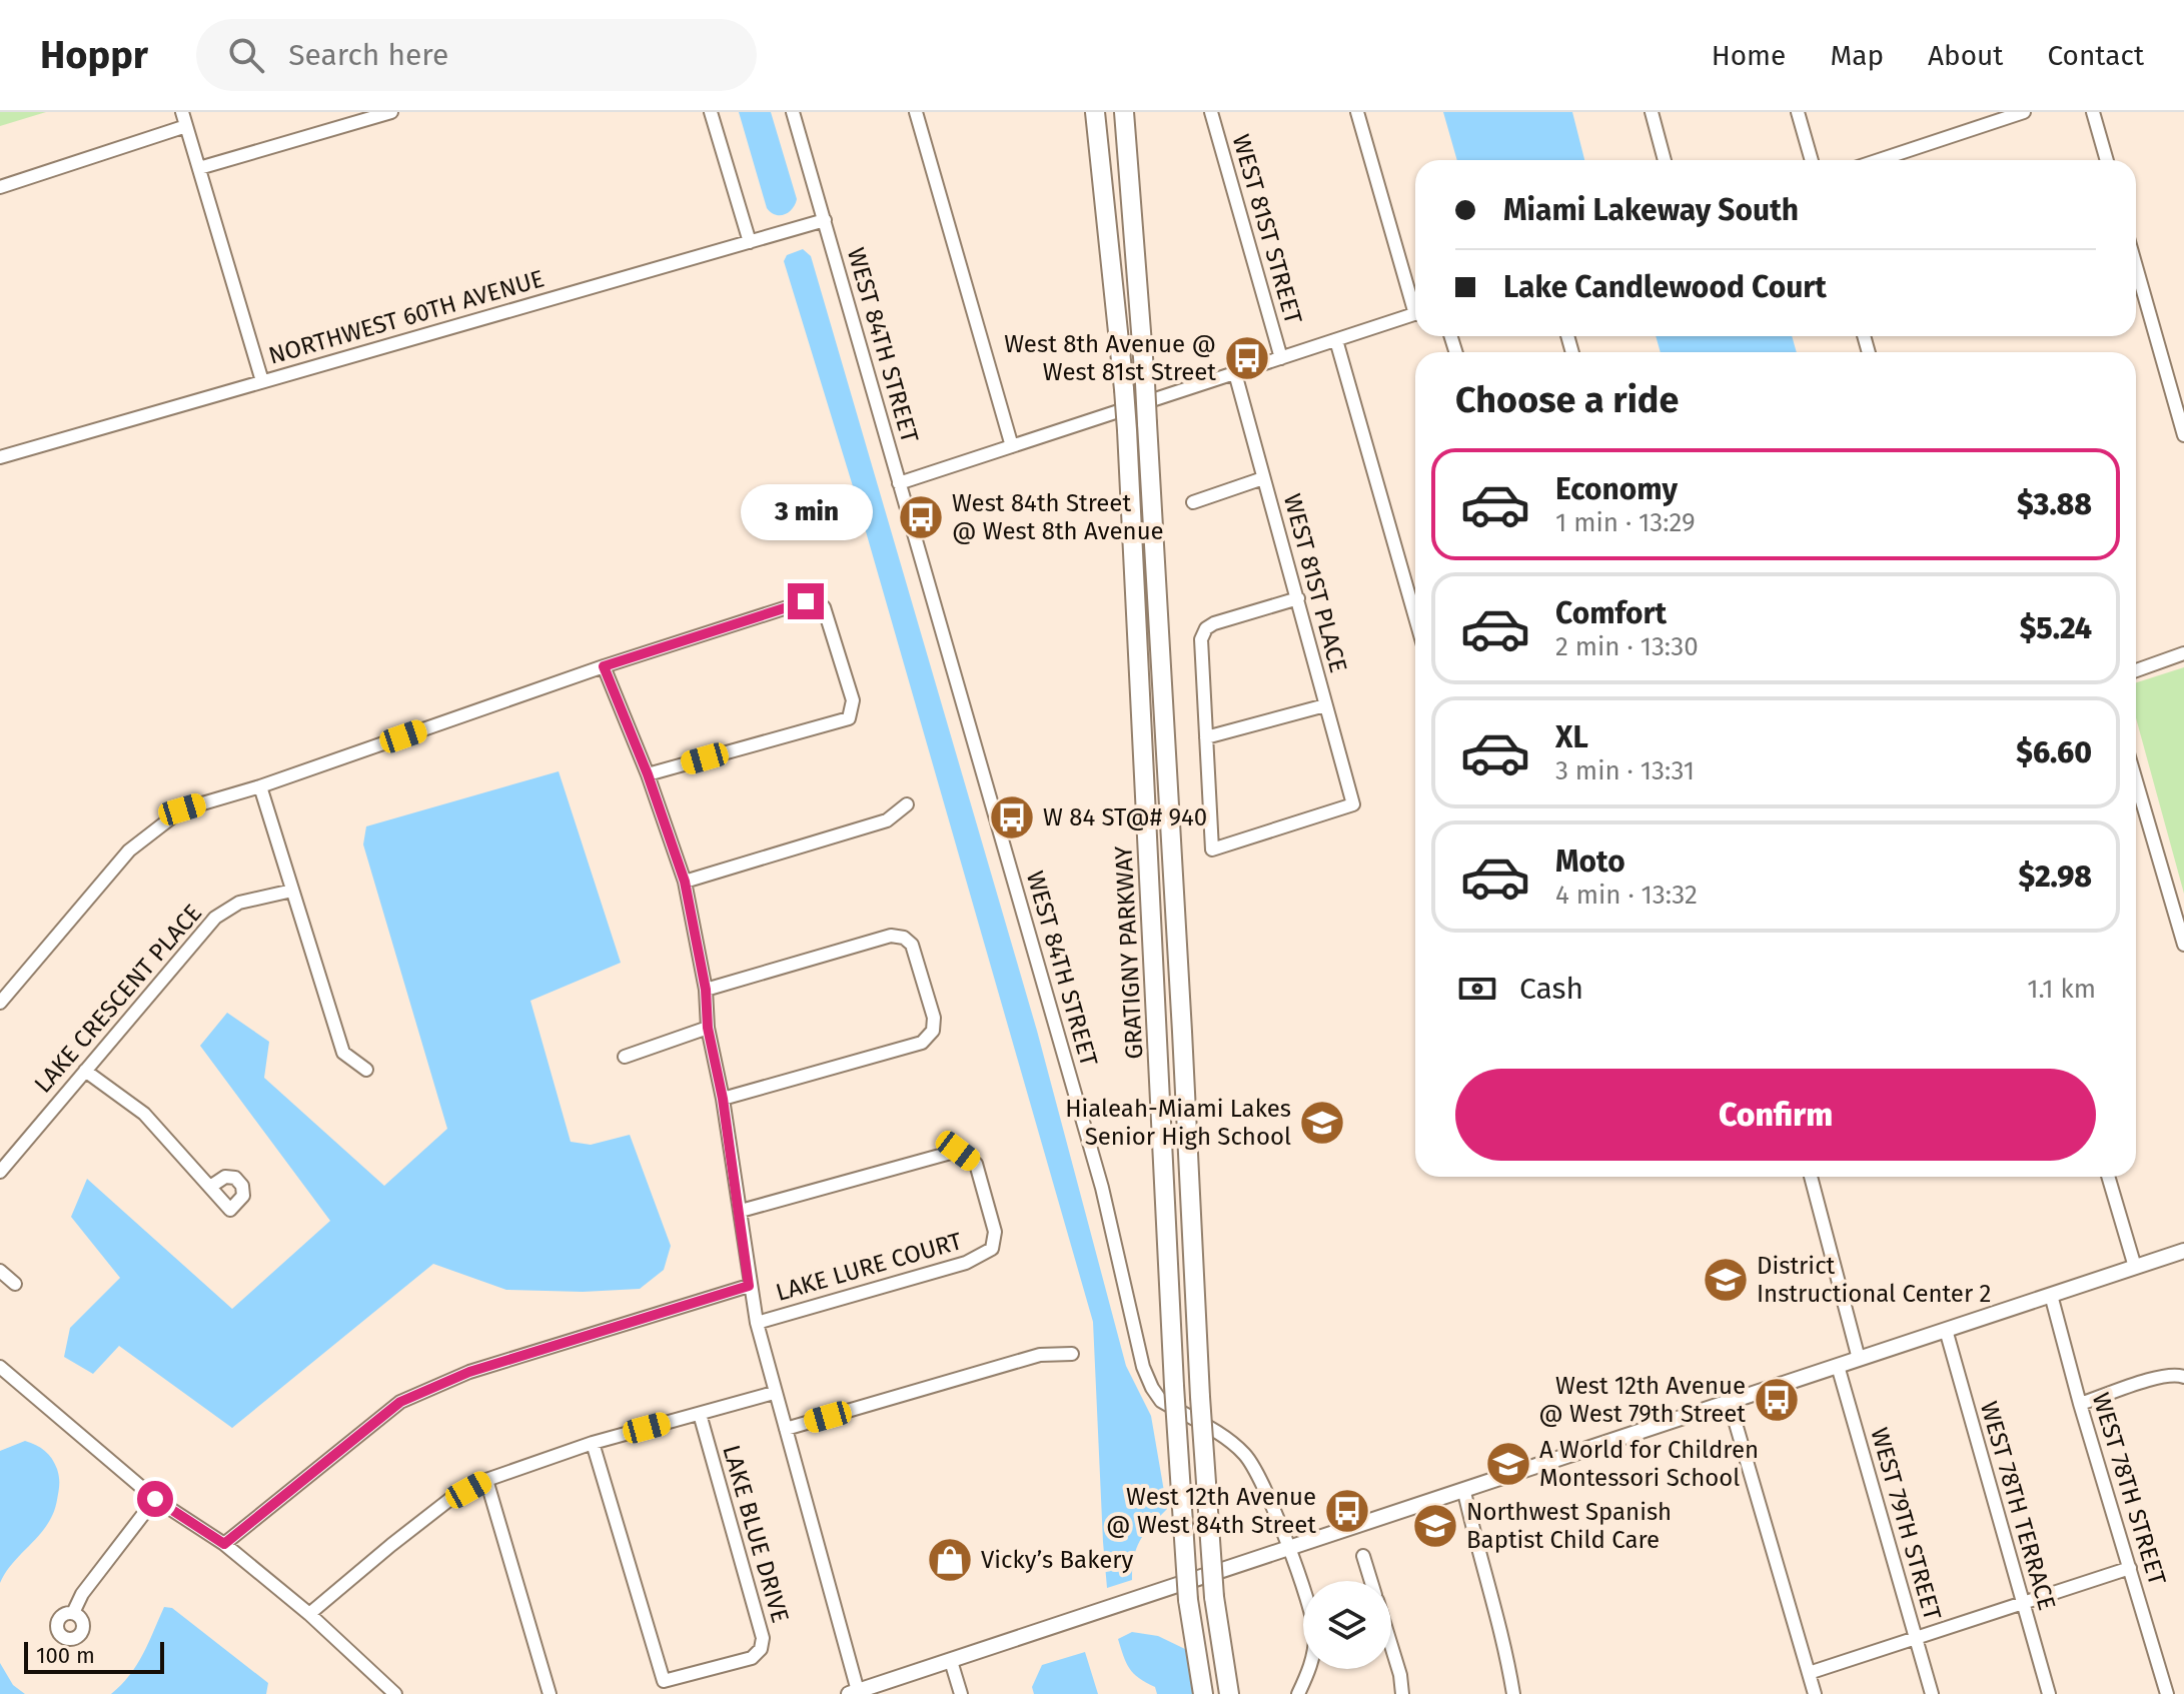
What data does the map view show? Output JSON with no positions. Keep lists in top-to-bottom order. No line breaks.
{"streets":{"highway":["GRATIGNY PARKWAY"],"street":["WEST 81ST STREET","NORTHWEST 60TH AVENUE","WEST 84TH STREET","WEST 81ST PLACE","LAKE CRESCENT PLACE","LAKE LURE COURT","WEST 78TH STREET","WEST 78TH TERRACE","WEST 79TH STREET","LAKE BLUE DRIVE"]},"crossings":[["NORTHWEST 60TH AVENUE","WEST 84TH STREET"]],"places":{"bus stop":["West 8th Avenue @ West 81st Street","West 84th Street @ West 8th Avenue","W 84 ST@# 940","West 12th Avenue @ West 79th Street","West 12th Avenue @ West 84th Street"],"school or university":["Hialeah-Miami Lakes Senior High School","District Instructional Center 2","A World for Children Montessori School","Northwest Spanish Baptist Child Care"],"shop":["Vicky’s Bakery"]},"scale_bar":"100 m","page":{"header":"Hoppr","search":"Search here","nav":["Home","Map","About","Contact"],"banner":["Miami Lakeway South","Lake Candlewood Court"],"heading":"Choose a ride","list":[{"name":"Economy","note":"1 min · 13:29","value":"$3.88"},{"name":"Comfort","note":"2 min · 13:30","value":"$5.24"},{"name":"XL","note":"3 min · 13:31","value":"$6.60"},{"name":"Moto","note":"4 min · 13:32","value":"$2.98"}],"bubble":"3 min","pay":["Cash","1.1 km"],"buttons":"Confirm","scale":"100 m"}}
